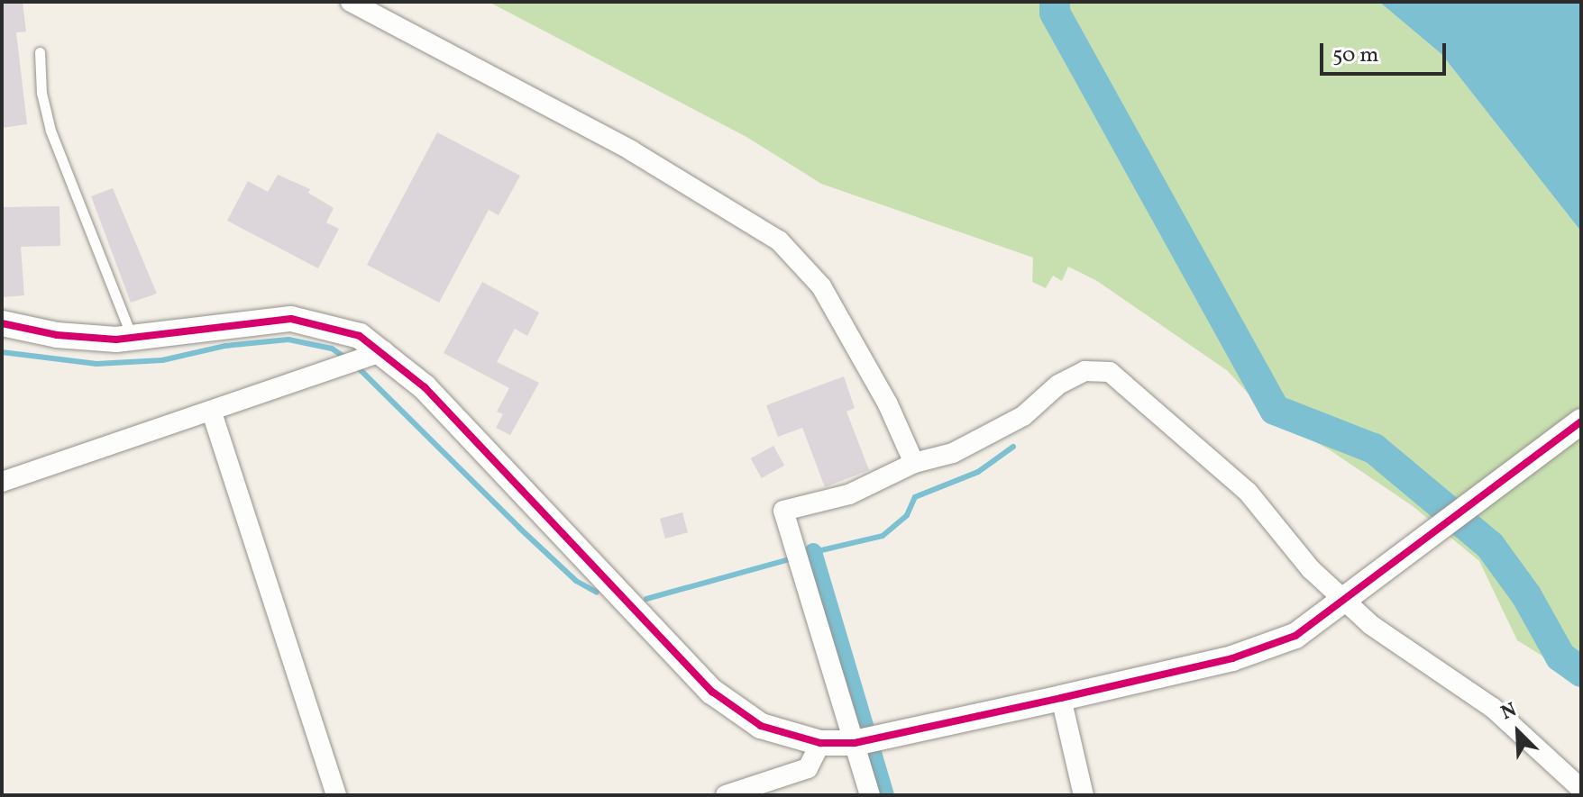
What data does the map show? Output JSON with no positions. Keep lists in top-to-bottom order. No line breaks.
{"scale_bar":"50 m","north":"top left"}
